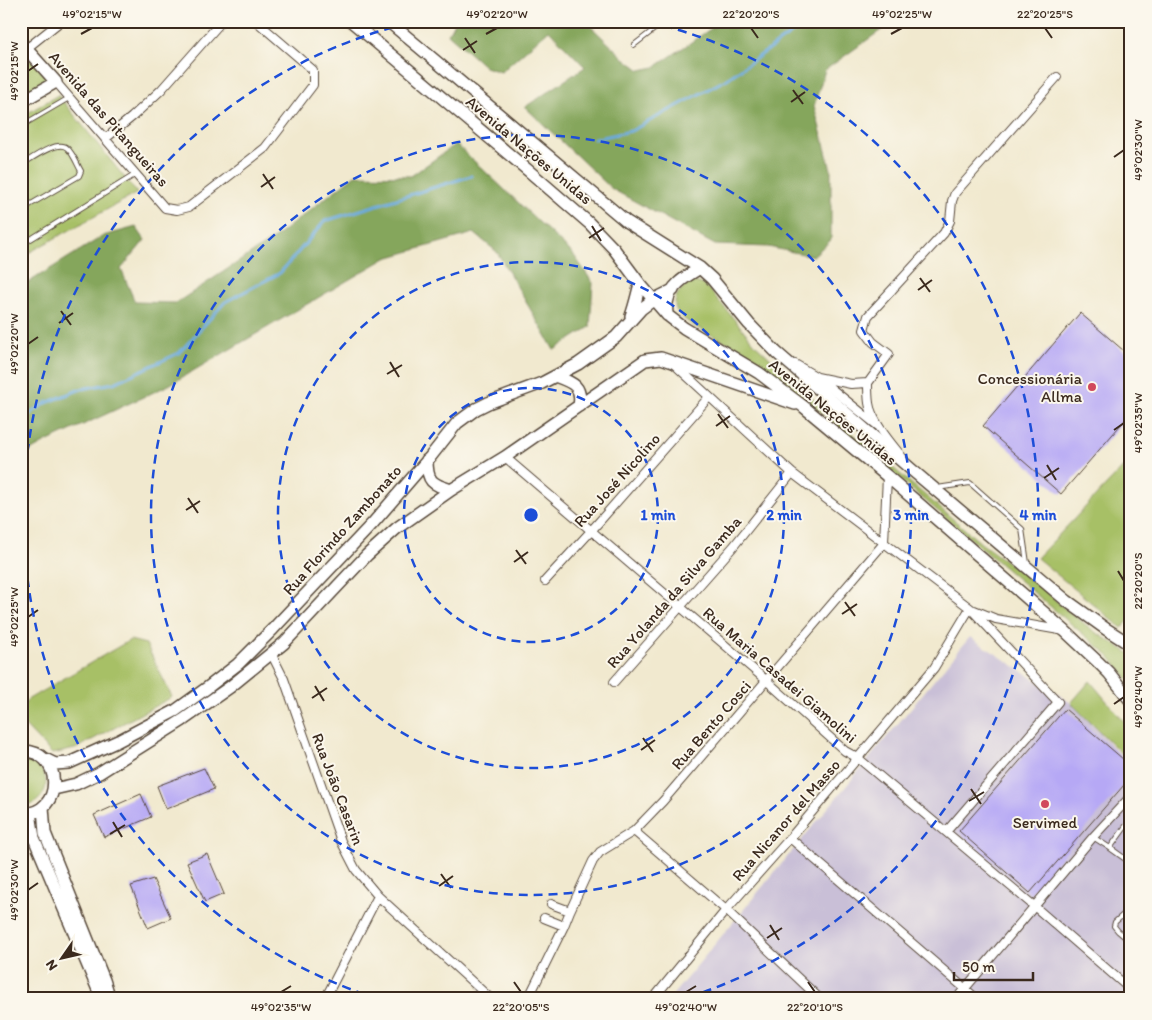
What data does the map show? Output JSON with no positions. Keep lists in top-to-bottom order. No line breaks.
{"streets":{"main road":["Avenida das Pitangueiras","Avenida Nações Unidas","Rua Florindo Zambonato"],"street":["Rua José Nicolino","Rua Yolanda da Silva Gamba","Rua Maria Casadei Giamolini","Rua Bento Cosci","Rua João Casarin","Rua Nicanor del Masso"]},"crossings":[["Avenida Nações Unidas","Rua Florindo Zambonato"],["Rua José Nicolino","Rua Maria Casadei Giamolini"],["Rua Florindo Zambonato","Rua Maria Casadei Giamolini"],["Rua Florindo Zambonato","Rua João Casarin"],["Rua Yolanda da Silva Gamba","Rua Maria Casadei Giamolini"],["Rua Maria Casadei Giamolini","Rua Bento Cosci"],["Rua Maria Casadei Giamolini","Rua Nicanor del Masso"]],"places":["Concessionária Allma","Servimed"],"scale_bar":"50 m","north":"bottom left","coordinates":["49°02'15\"W","49°02'20\"W","22°20'20\"S","49°02'25\"W","22°20'25\"S","49°02'30\"W","49°02'35\"W","49°02'40\"W","22°20'05\"S","22°20'10\"S"],"rings":["1 min","2 min","3 min","4 min"]}
